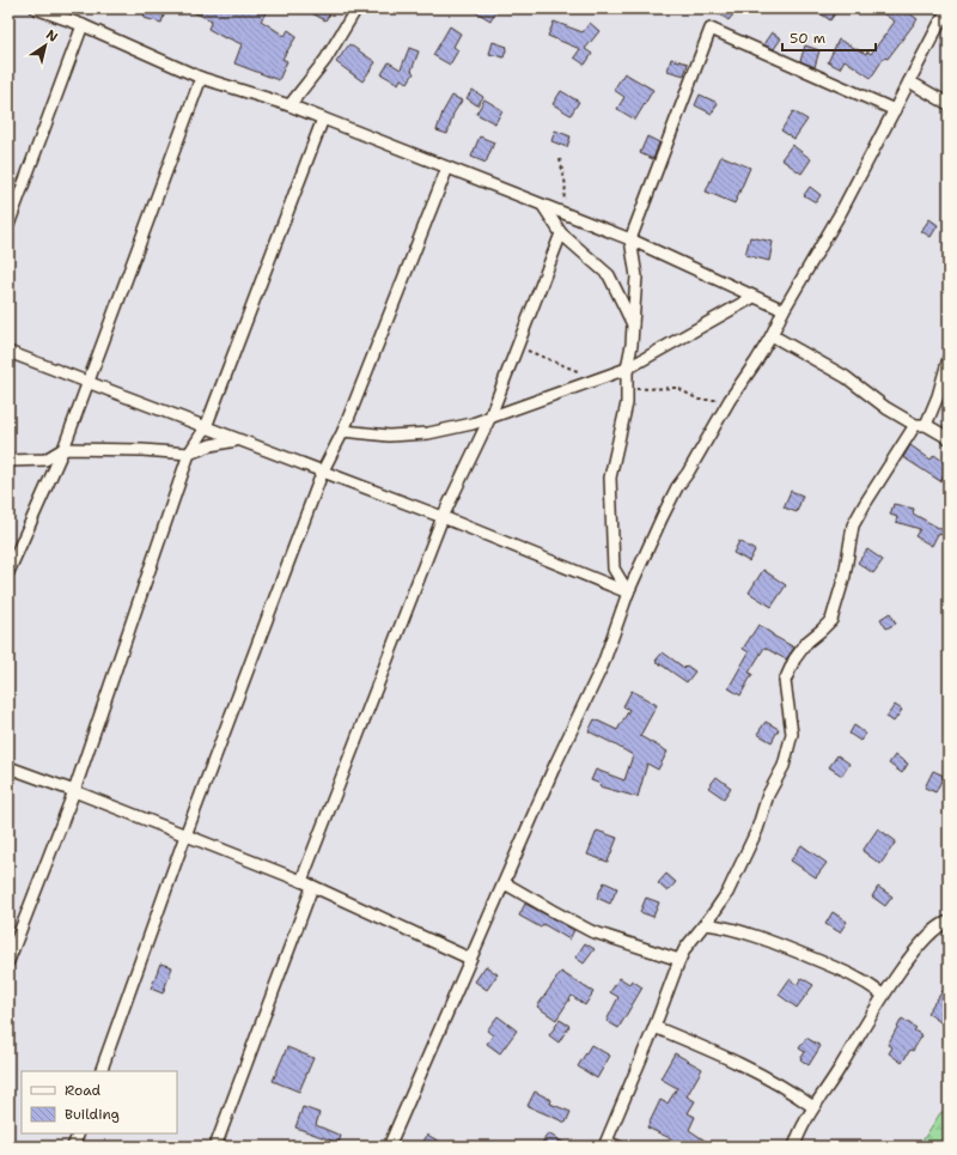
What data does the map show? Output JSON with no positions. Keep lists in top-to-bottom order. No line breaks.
{"legend":["Road","Building"],"scale_bar":"50 m","north":"top right"}
